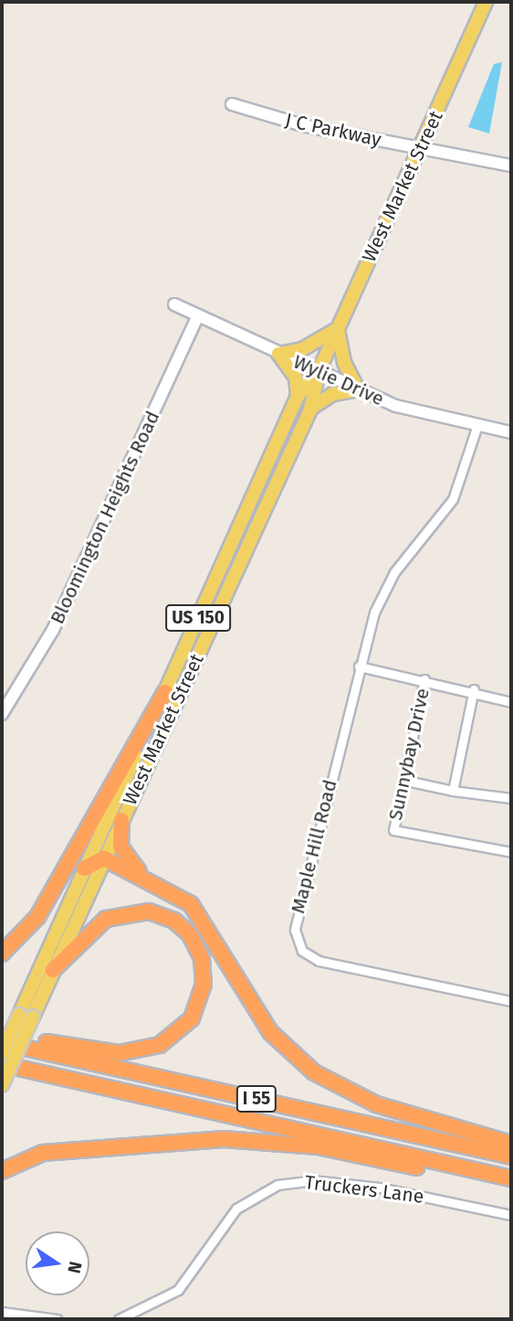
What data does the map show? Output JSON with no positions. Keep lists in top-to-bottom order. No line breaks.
{"streets":{"highway":["I 55"],"main road":["J C Parkway","West Market Street","Wylie Drive","Bloomington Heights Road","US 150"],"street":["Sunnybay Drive","Maple Hill Road","Truckers Lane"]},"crossings":[["J C Parkway","West Market Street"],["West Market Street","Wylie Drive"],["Wylie Drive","Bloomington Heights Road"],["Wylie Drive","Maple Hill Road"]],"north":"right"}
